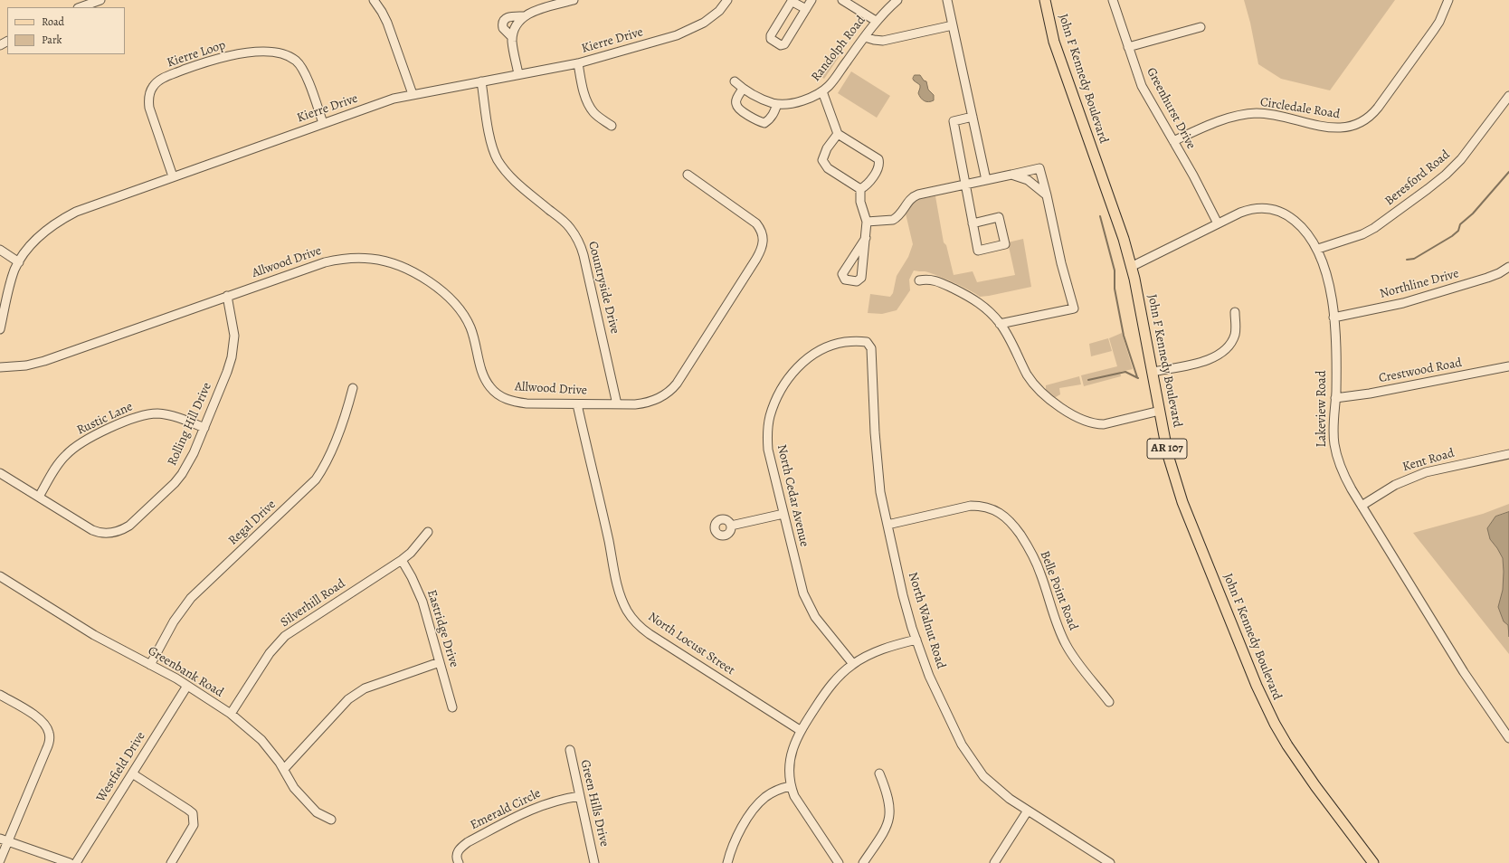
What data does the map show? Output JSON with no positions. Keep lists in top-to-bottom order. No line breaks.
{"streets":{"main road":["John F Kennedy Boulevard","AR 107"],"street":["Kierre Drive","Randolph Road","Kierre Loop","Greenhurst Drive","Circledale Road","Beresford Road","Allwood Drive","Northline Drive","Countryside Drive","Crestwood Road","Lakeview Road","Rustic Lane","Rolling Hill Drive","Kent Road","North Cedar Avenue","Regal Drive","Belle Point Road","Silverhill Road","North Walnut Road","Eastridge Drive","North Locust Street","Greenbank Road","Westfield Drive","Green Hills Drive","Emerald Circle"]},"crossings":[["Kierre Drive","Kierre Loop"],["Kierre Drive","Countryside Drive"],["John F Kennedy Boulevard","Lakeview Road"],["Greenhurst Drive","Circledale Road"],["Greenhurst Drive","Lakeview Road"],["Beresford Road","Lakeview Road"],["Allwood Drive","Countryside Drive"],["Allwood Drive","Rolling Hill Drive"],["Allwood Drive","North Locust Street"],["Northline Drive","Lakeview Road"],["Crestwood Road","Lakeview Road"],["Lakeview Road","Kent Road"],["Rustic Lane","Rolling Hill Drive"],["North Cedar Avenue","North Walnut Road"],["Regal Drive","Greenbank Road"],["Belle Point Road","North Walnut Road"],["Silverhill Road","Eastridge Drive"],["Silverhill Road","Greenbank Road"],["Greenbank Road","Westfield Drive"],["Green Hills Drive","Emerald Circle"]],"legend":["Road","Park"]}
